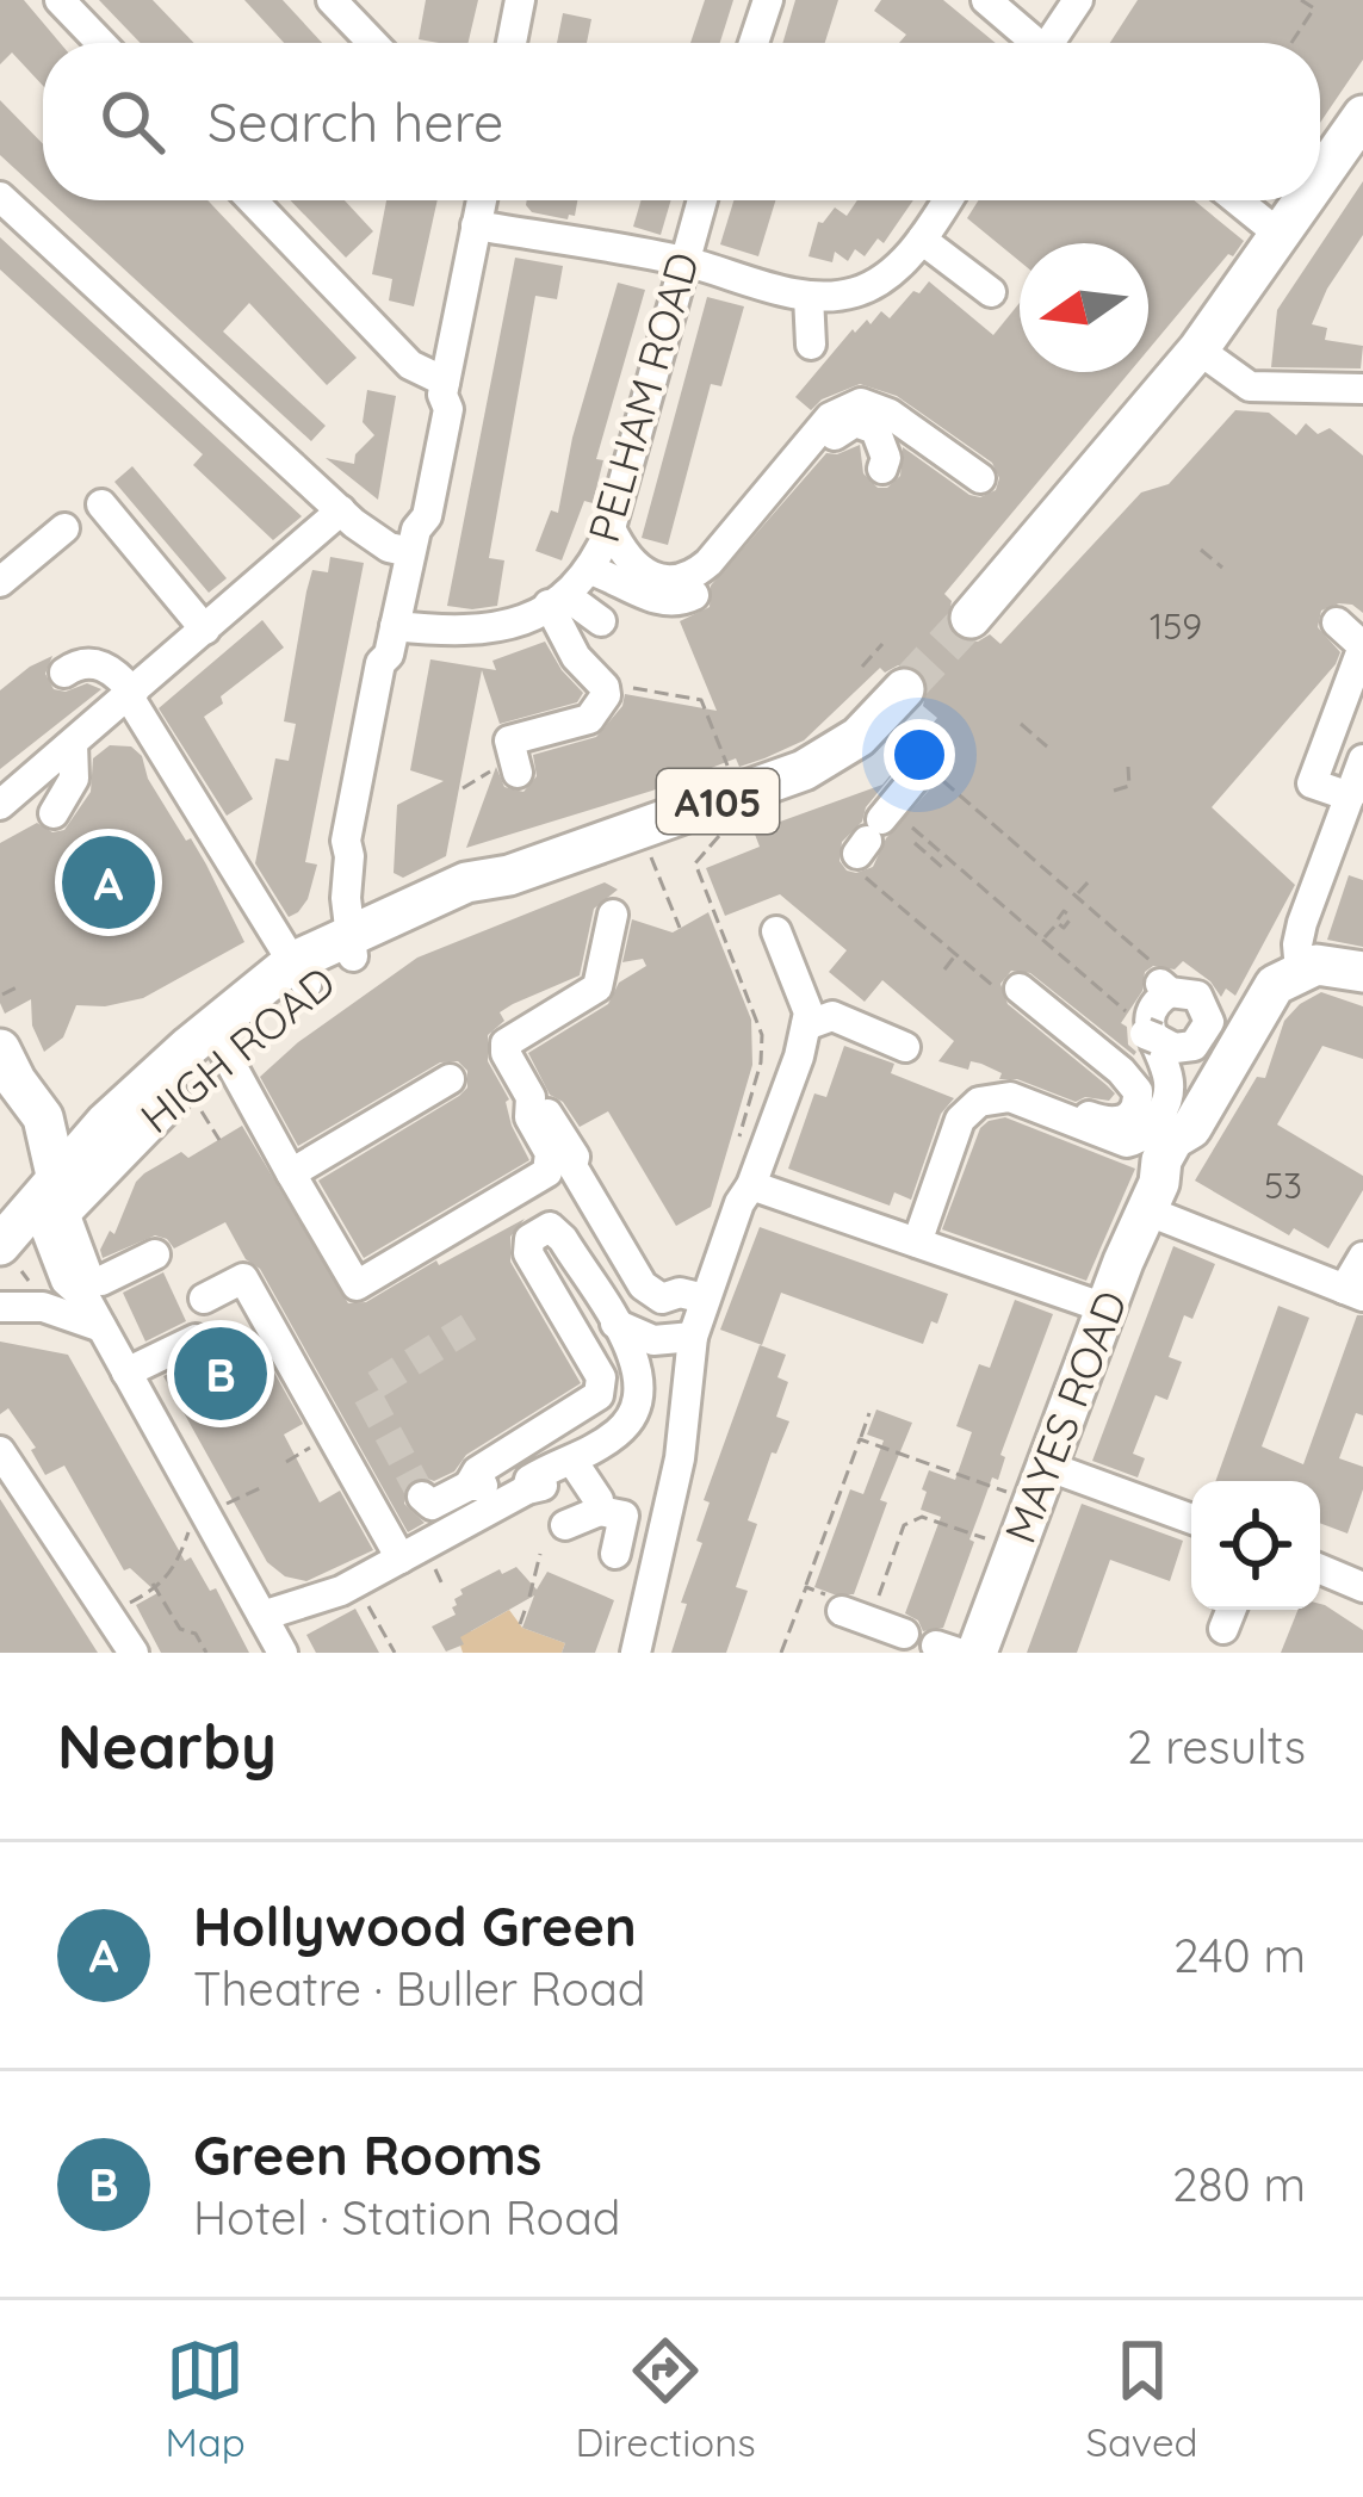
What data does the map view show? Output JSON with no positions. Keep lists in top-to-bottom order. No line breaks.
{"streets":{"main road":["A105","HIGH ROAD","MAYES ROAD"],"street":["PELHAM ROAD"]},"house_numbers":["159","53"],"north":"left","page":{"search":"Search here","pins":["A","B"],"heading":["Nearby","2 results"],"list":[{"mark":"A","name":"Hollywood Green","note":"Theatre · Buller Road","value":"240 m"},{"mark":"B","name":"Green Rooms","note":"Hotel · Station Road","value":"280 m"}],"nav":["Map","Directions","Saved"]}}
